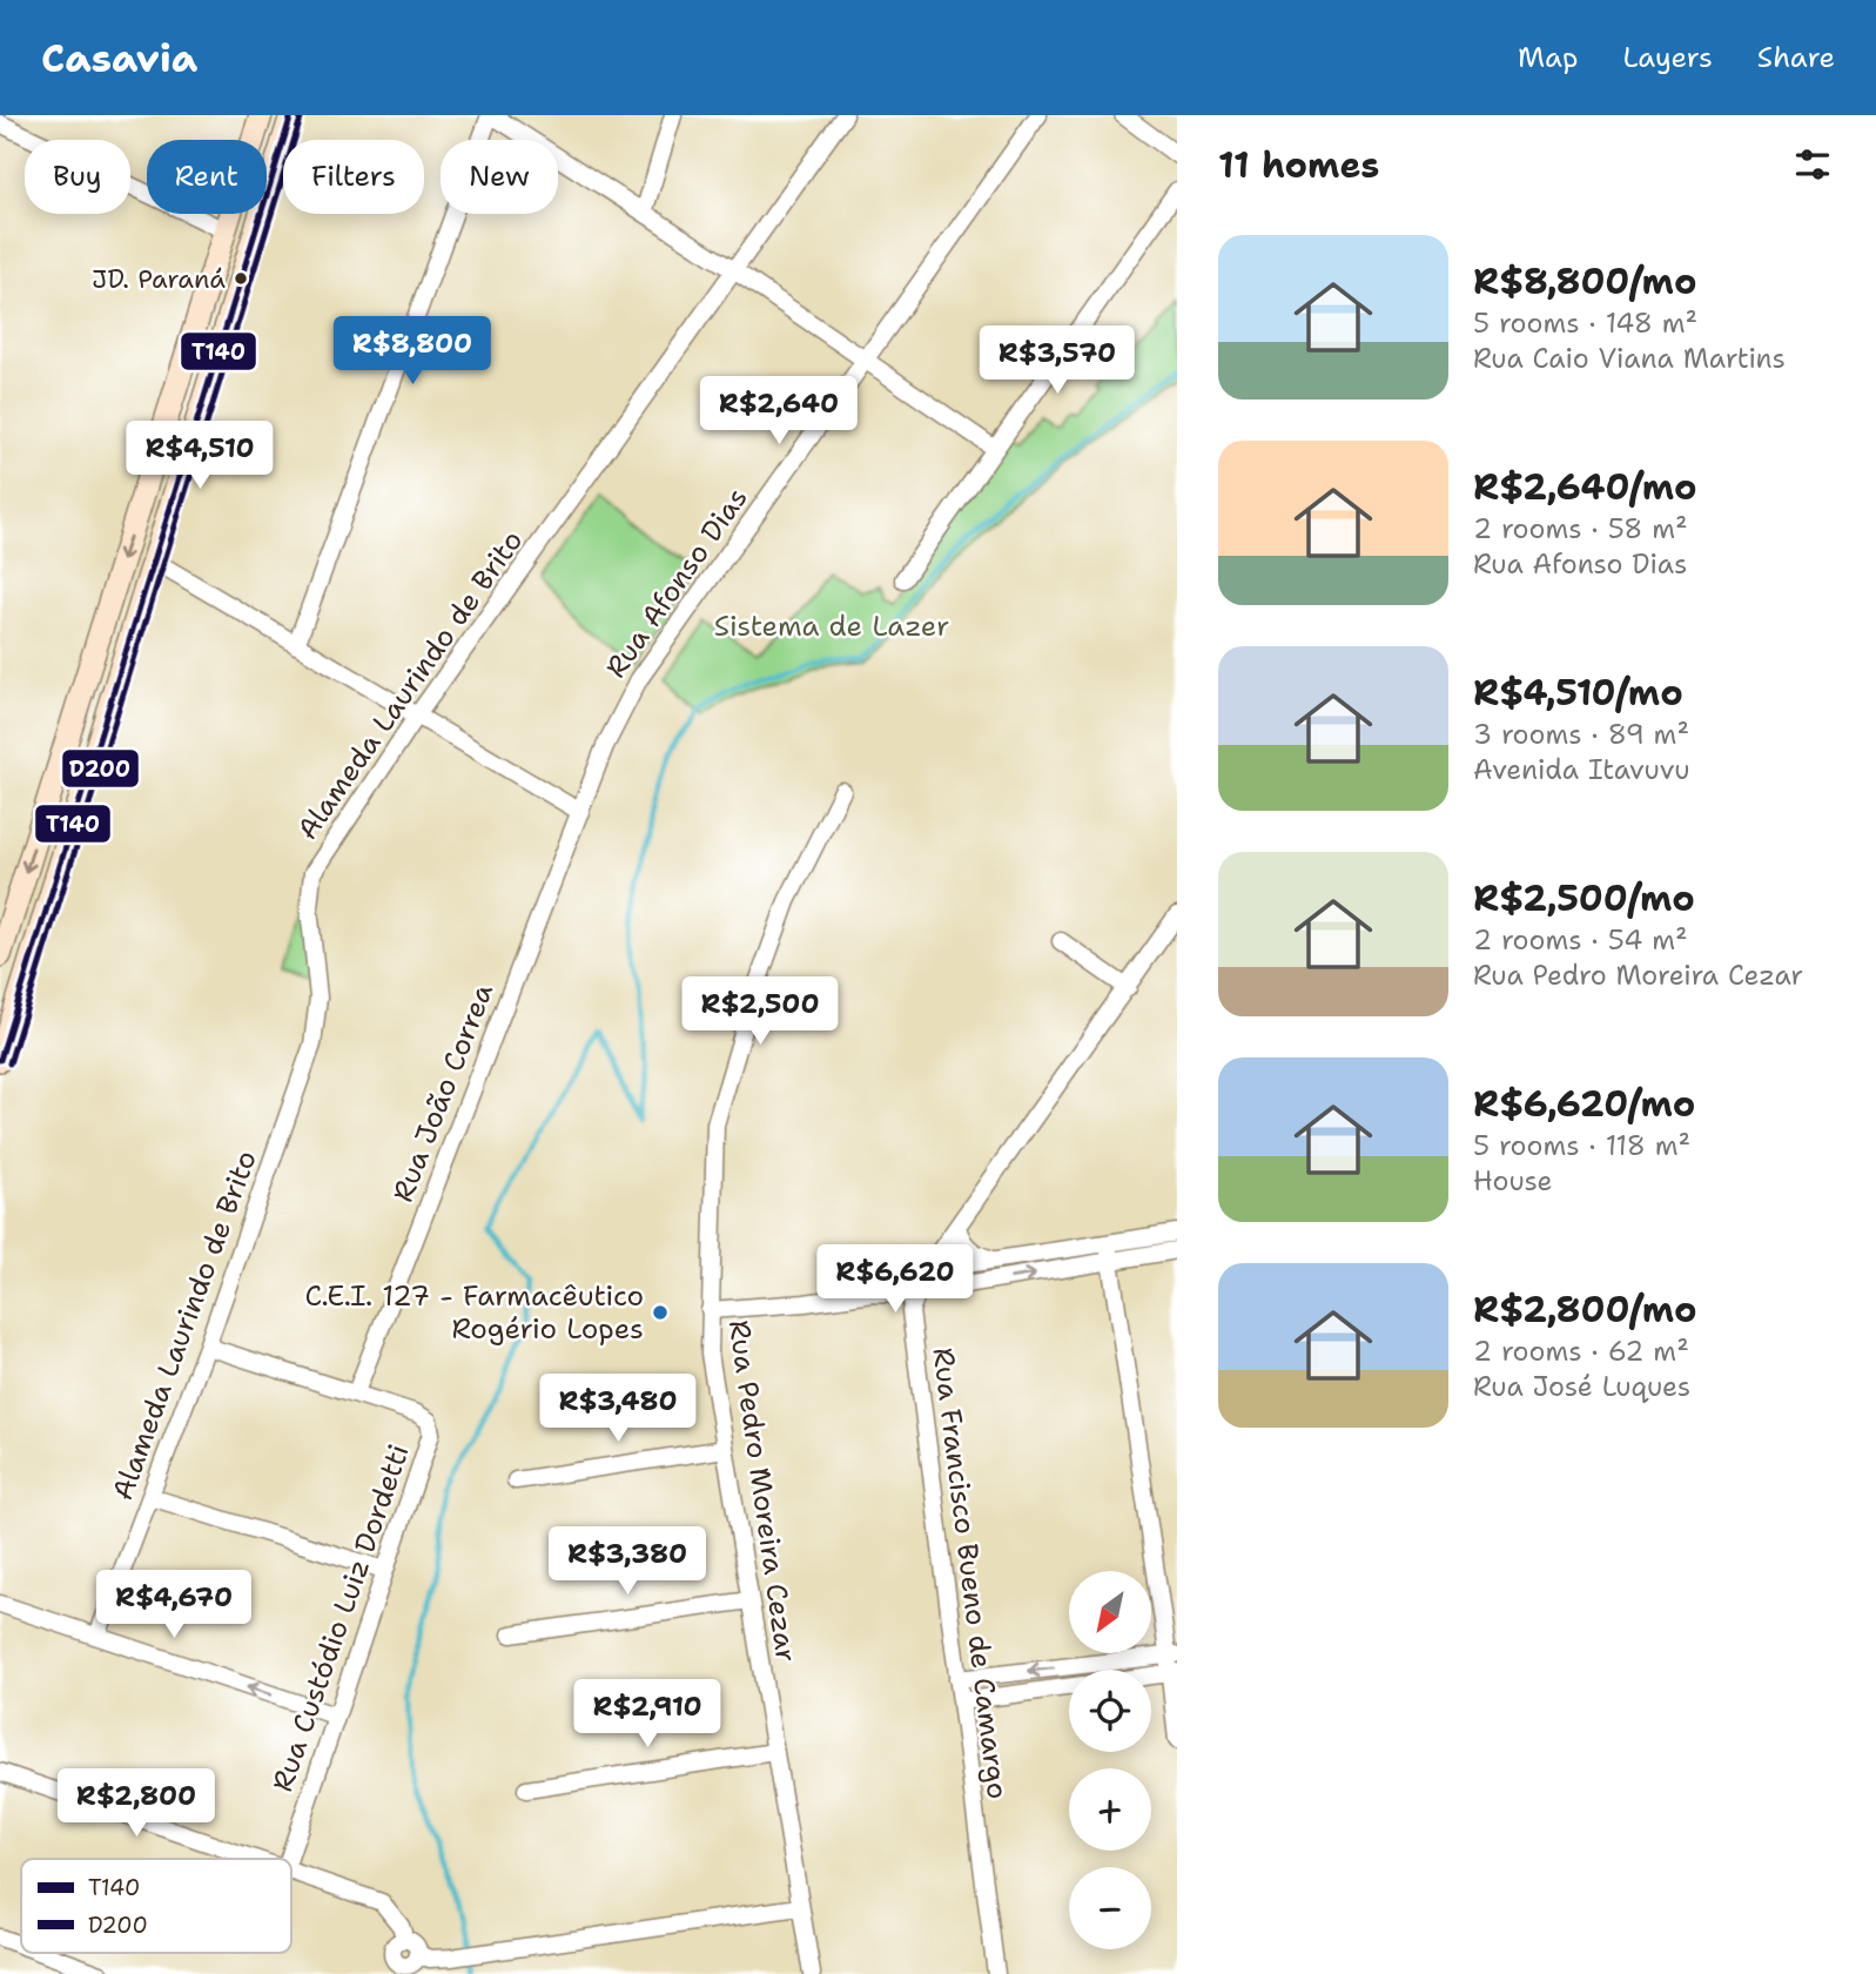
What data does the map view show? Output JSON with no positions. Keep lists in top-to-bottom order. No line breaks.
{"streets":{"street":["Rua Afonso Dias","Alameda Laurindo de Brito","Rua João Correa","Rua Pedro Moreira Cezar","Rua Francisco Bueno de Camargo","Rua Custódio Luiz Dordetti"]},"crossings":[["Rua Afonso Dias","Rua João Correa"],["Alameda Laurindo de Brito","Rua Custódio Luiz Dordetti"],["Rua João Correa","Rua Custódio Luiz Dordetti"]],"parks":["Sistema de Lazer"],"places":["JD. Paraná","C.E.I. 127 - Farmacêutico Rogério Lopes"],"lines":["transit line T140","transit line D200"],"legend":["T140","D200"],"north":"bottom left","page":{"header":"Casavia","nav":["Map","Layers","Share"],"heading":"11 homes","chip":["Buy","Rent","Filters","New"],"list":[{"name":"R$8,800/mo","note":"5 rooms · 148 m² · Rua Caio Viana Martins"},{"name":"R$2,640/mo","note":"2 rooms · 58 m² · Rua Afonso Dias"},{"name":"R$4,510/mo","note":"3 rooms · 89 m² · Avenida Itavuvu"},{"name":"R$2,500/mo","note":"2 rooms · 54 m² · Rua Pedro Moreira Cezar"},{"name":"R$6,620/mo","note":"5 rooms · 118 m² · House"},{"name":"R$2,800/mo","note":"2 rooms · 62 m² · Rua José Luques"}],"price":["R$8,800","R$3,570","R$2,640","R$4,510","R$2,500","R$6,620","R$3,480","R$3,380","R$4,670","R$2,910","R$2,800"],"map_buttons":["+","−"]}}
